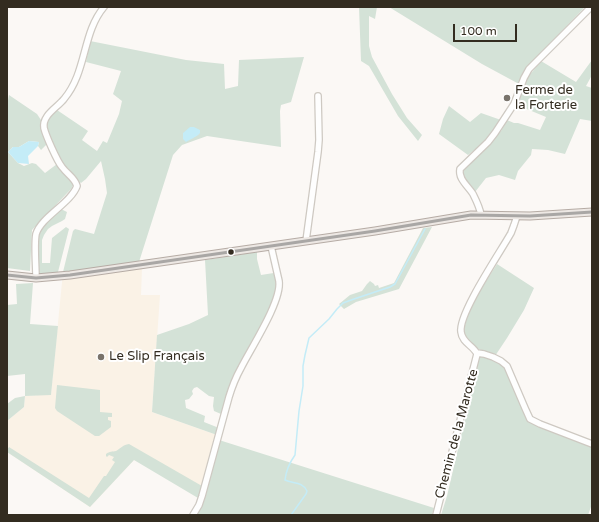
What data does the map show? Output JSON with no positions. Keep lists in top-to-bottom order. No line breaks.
{"streets":{"street":["Chemin de la Marotte"]},"places":["Ferme de la Forterie","Le Slip Français"],"scale_bar":"100 m"}
